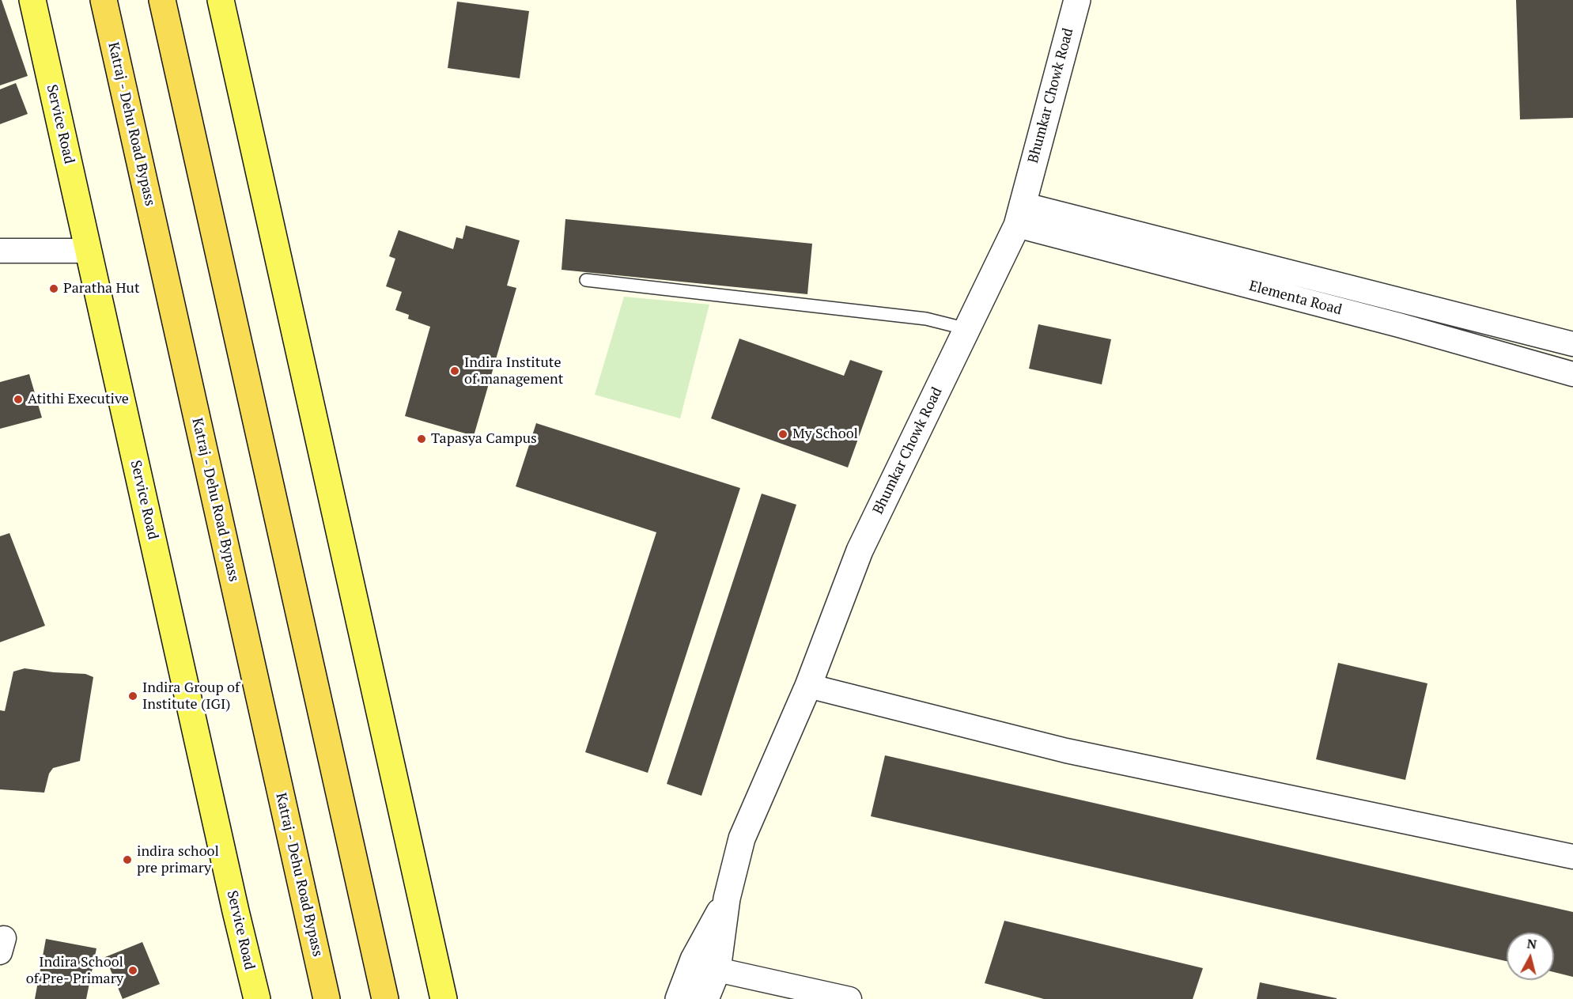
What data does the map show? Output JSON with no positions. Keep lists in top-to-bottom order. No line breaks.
{"streets":{"highway":["Katraj - Dehu Road Bypass"],"main road":["Service Road"],"street":["Bhumkar Chowk Road","Elementa Road"]},"crossings":[["Bhumkar Chowk Road","Elementa Road"]],"places":["Paratha Hut","Indira Institute of management","Atithi Executive","My School","Tapasya Campus","Indira Group of Institute (IGI)","indira school pre primary","Indira School of Pre- Primary"],"north":"top"}
